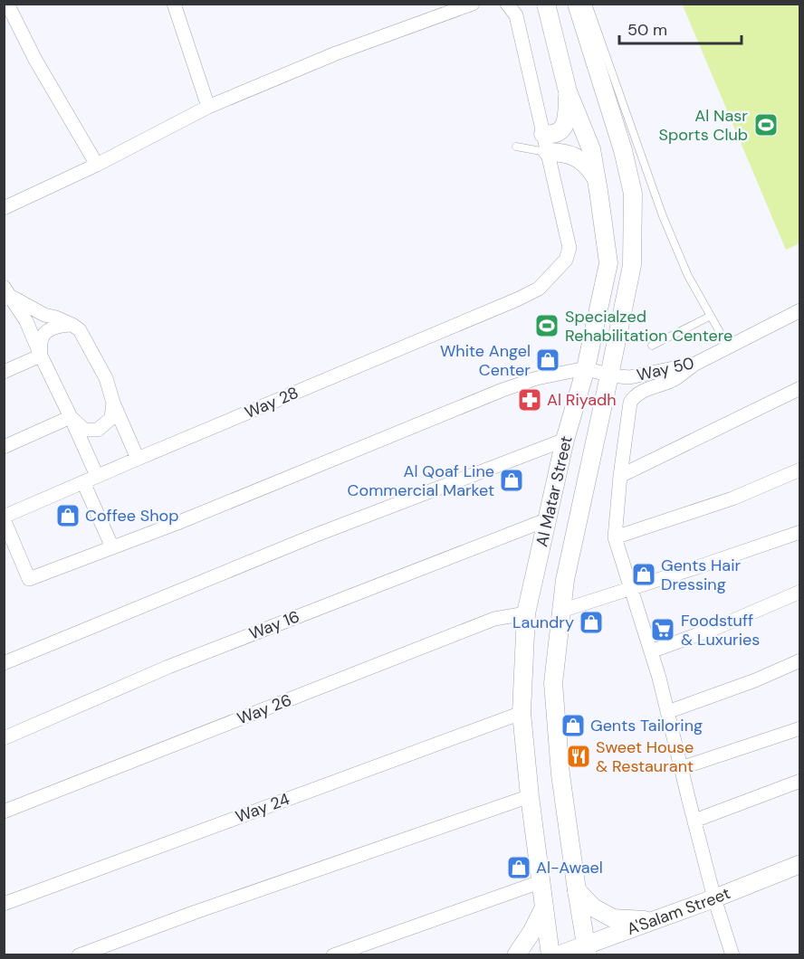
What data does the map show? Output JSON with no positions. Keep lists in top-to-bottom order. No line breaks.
{"streets":{"street":["Way 50","Way 28","Al Matar Street","Way 16","Way 26","Way 24","A'Salam Street"]},"crossings":[["Way 50","Al Matar Street"],["Al Matar Street","Way 16"],["Al Matar Street","Way 26"],["Al Matar Street","Way 24"],["Al Matar Street","A'Salam Street"]],"places":{"sports":["Al Nasr Sports Club","Specialzed Rehabilitation Centere"],"shop":["White Angel Center","Al Qoaf Line Commercial Market","Coffee Shop","Gents Hair Dressing","Laundry","Gents Tailoring","Al-Awael"],"pharmacy":["Al Riyadh"],"supermarket":["Foodstuff & Luxuries"],"restaurant":["Sweet House & Restaurant"]},"scale_bar":"50 m"}
